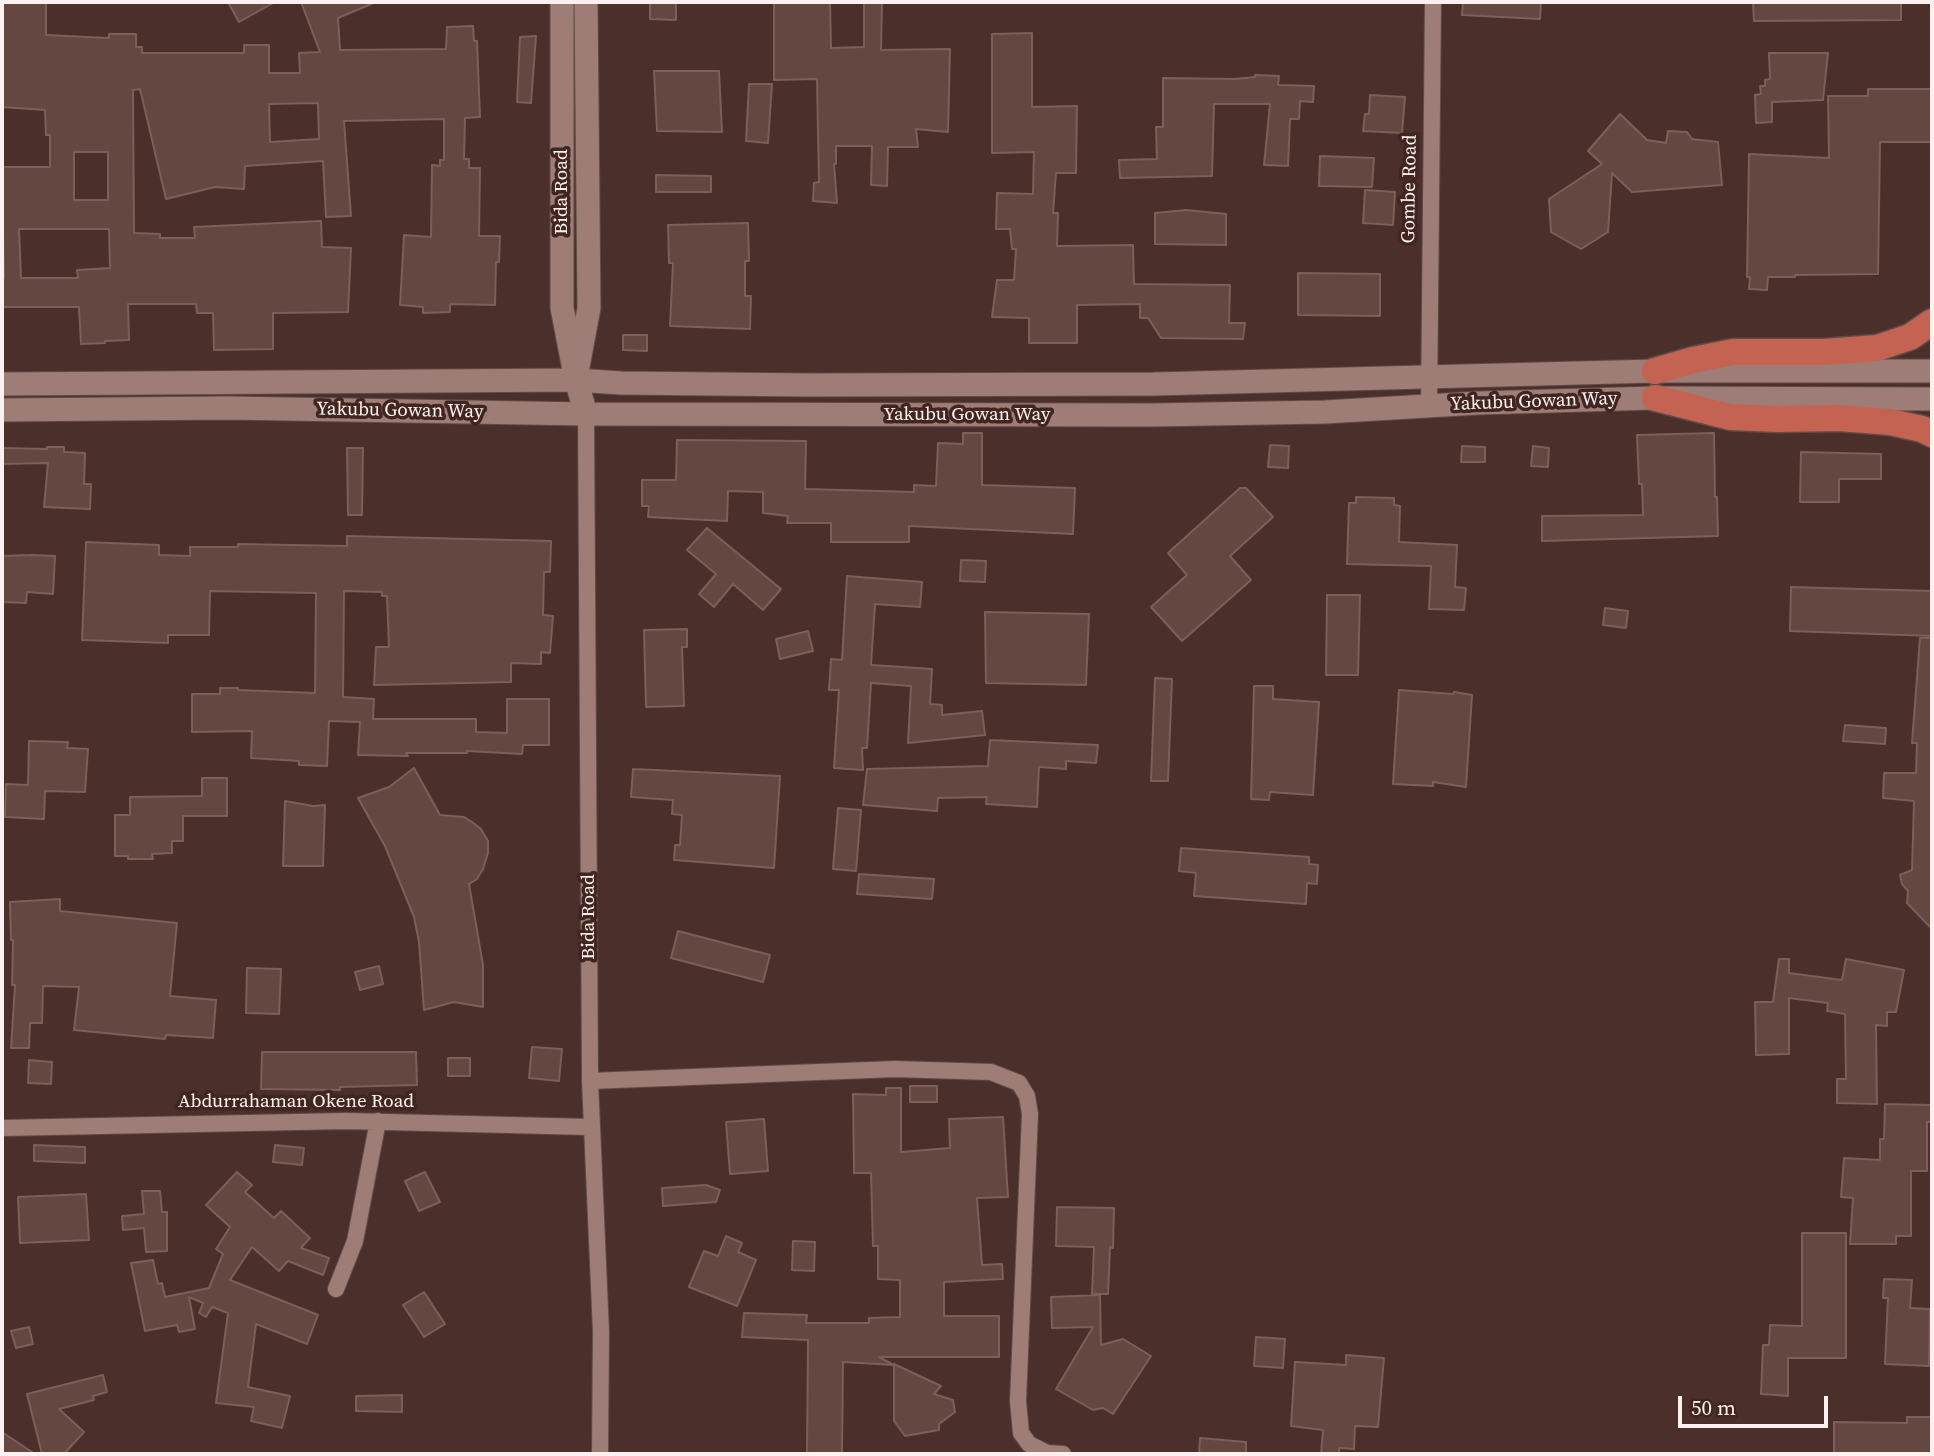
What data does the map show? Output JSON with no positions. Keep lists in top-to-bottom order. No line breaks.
{"streets":{"street":["Gombe Road","Bida Road","Yakubu Gowan Way","Abdurrahaman Okene Road"]},"crossings":[["Gombe Road","Yakubu Gowan Way"],["Bida Road","Yakubu Gowan Way"],["Bida Road","Abdurrahaman Okene Road"]],"scale_bar":"50 m"}
